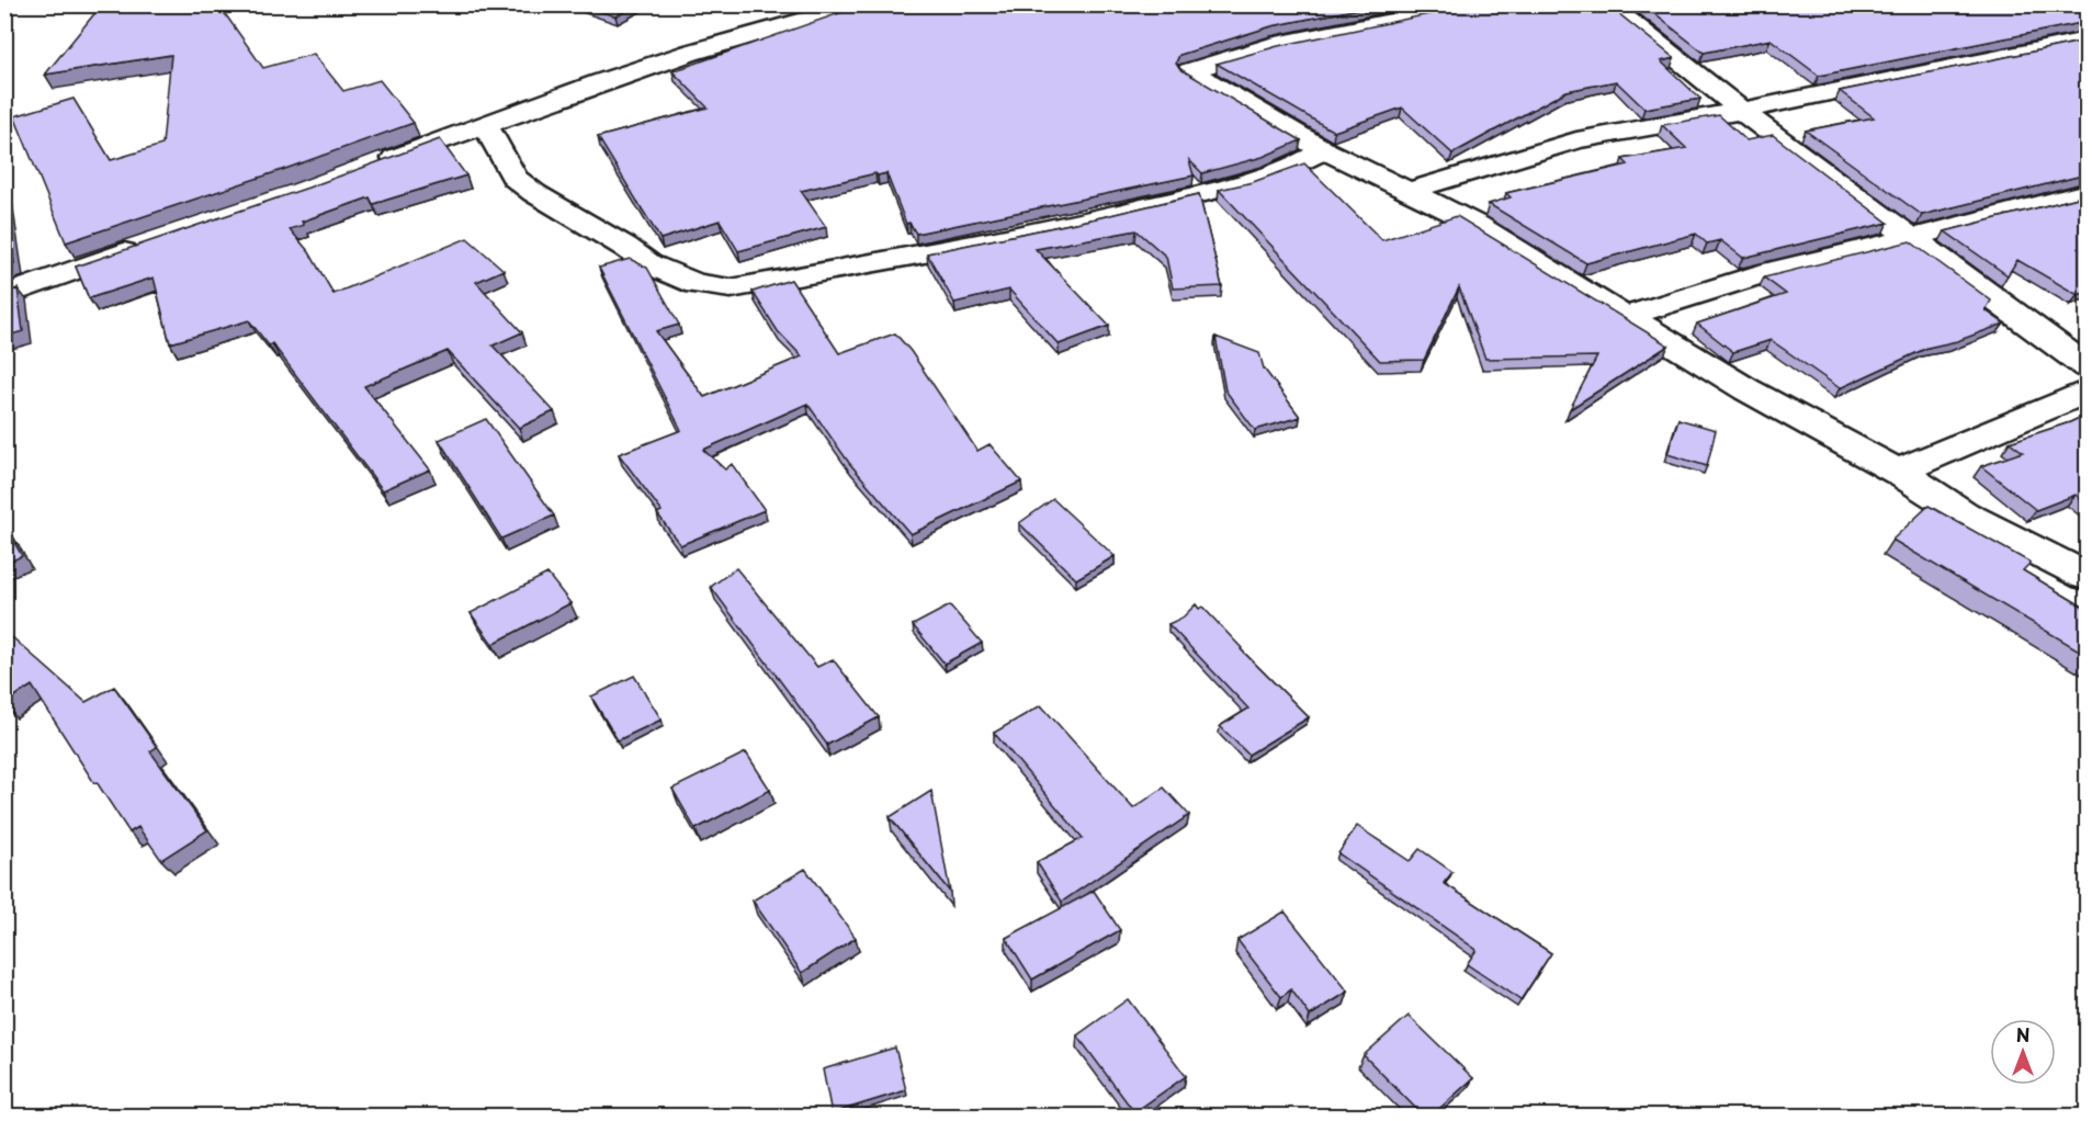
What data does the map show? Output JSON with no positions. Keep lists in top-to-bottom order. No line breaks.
{"north":"top"}
